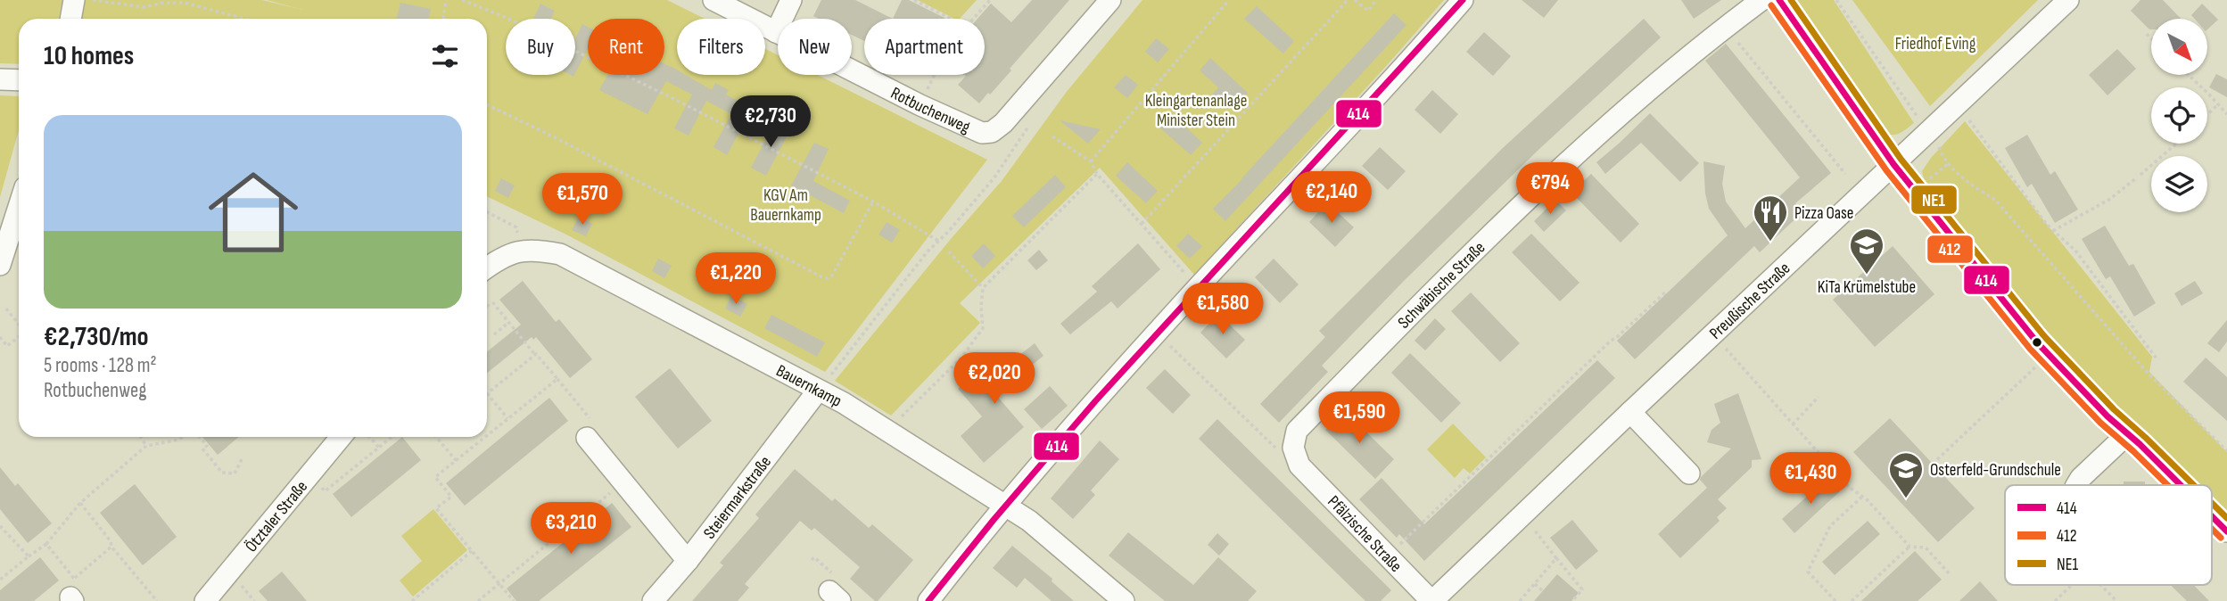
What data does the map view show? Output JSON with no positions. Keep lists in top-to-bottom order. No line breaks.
{"streets":{"street":["Rotbuchenweg","Schwäbische Straße","Preußische Straße","Bauernkamp","Steiermarkstraße","Ötztaler Straße","Pfälzische Straße"]},"crossings":[["Schwäbische Straße","Pfälzische Straße"],["Preußische Straße","Pfälzische Straße"],["Bauernkamp","Steiermarkstraße"]],"parks":["Friedhof Eving","Kleingartenanlage Minister Stein","KGV Am Bauernkamp"],"places":{"restaurant":["Pizza Oase"],"school or university":["KiTa Krümelstube","Osterfeld-Grundschule"]},"lines":["transit line 414","transit line NE1","transit line 412"],"legend":["414","412","NE1"],"north":"bottom right","page":{"chip":["Buy","Rent","Filters","New","Apartment"],"heading":"10 homes","list":[{"name":"€2,730/mo","note":"5 rooms · 128 m² · Rotbuchenweg"}],"price":["€2,730","€794","€2,140","€1,570","€1,220","€1,580","€2,020","€1,590","€1,430","€3,210"]}}
